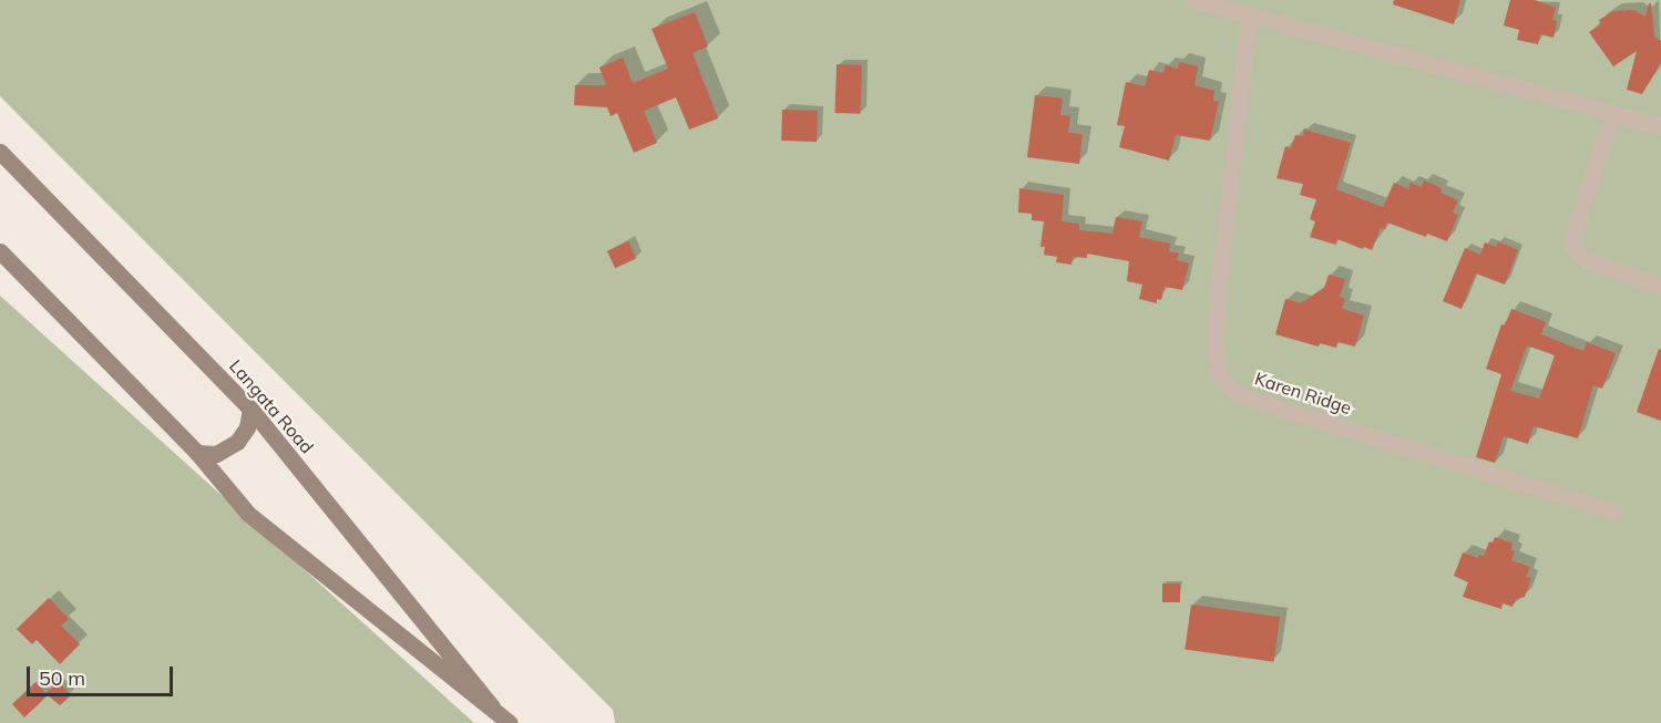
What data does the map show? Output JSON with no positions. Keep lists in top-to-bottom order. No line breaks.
{"streets":{"main road":["Langata Road"],"street":["Karen Ridge"]},"scale_bar":"50 m"}
